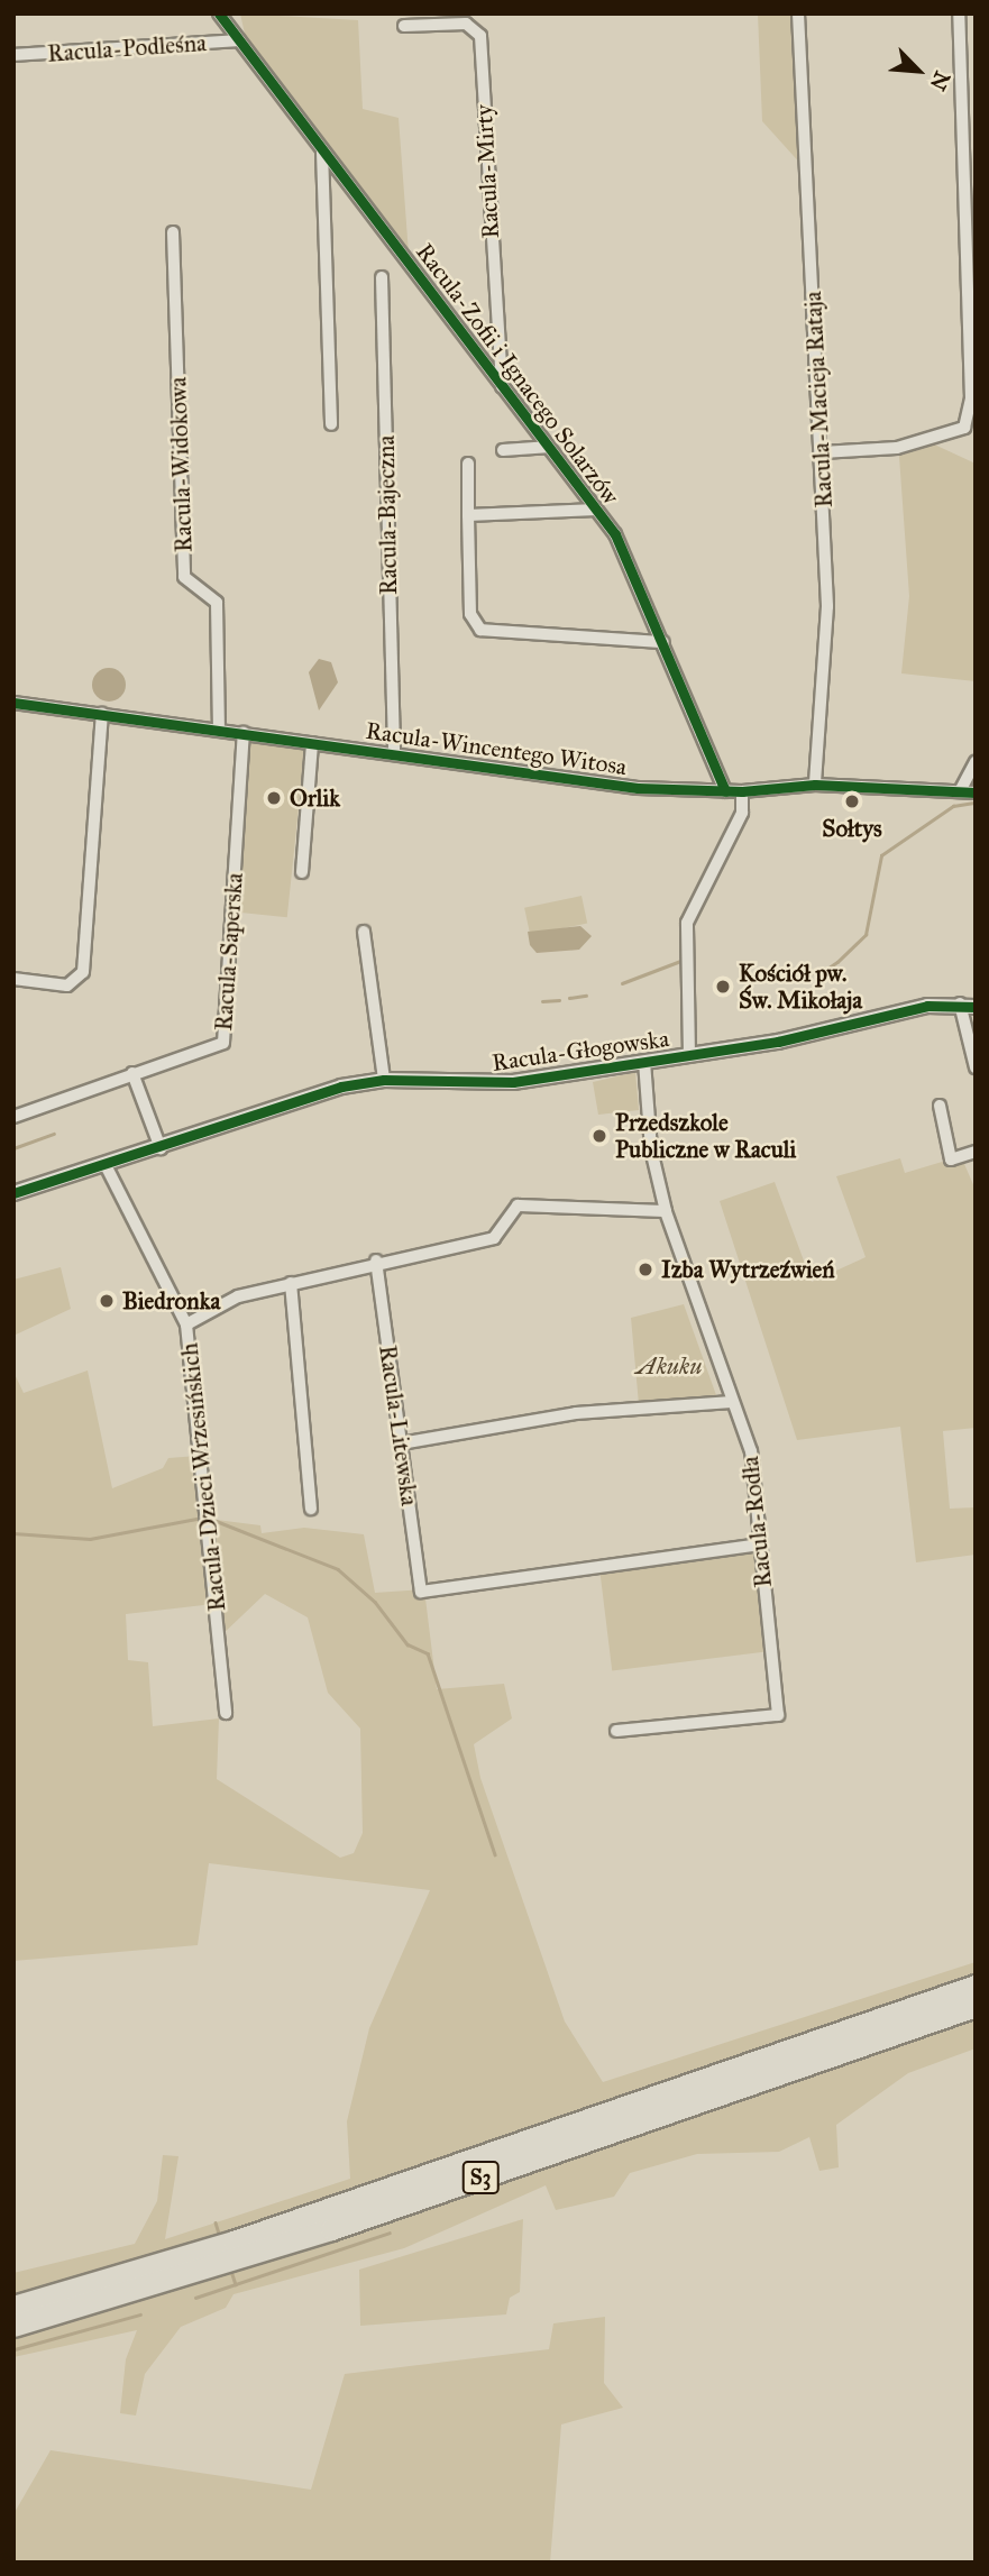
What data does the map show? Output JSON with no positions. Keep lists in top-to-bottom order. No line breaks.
{"streets":{"highway":["S3"],"street":["Racula-Podleśna","Racula-Mirty","Racula-Zofii i Ignacego Solarzów","Racula-Macieja Rataja","Racula-Widokowa","Racula-Bajeczna","Racula-Wincentego Witosa","Racula-Saperska","Racula-Głogowska","Racula-Litewska","Racula-Dzieci Wrzesińskich","Racula-Rodła"]},"crossings":[["Racula-Podleśna","Racula-Zofii i Ignacego Solarzów"],["Racula-Mirty","Racula-Zofii i Ignacego Solarzów"],["Racula-Zofii i Ignacego Solarzów","Racula-Wincentego Witosa"],["Racula-Macieja Rataja","Racula-Wincentego Witosa"],["Racula-Widokowa","Racula-Wincentego Witosa"],["Racula-Bajeczna","Racula-Wincentego Witosa"],["Racula-Wincentego Witosa","Racula-Saperska"],["Racula-Głogowska","Racula-Dzieci Wrzesińskich"],["Racula-Głogowska","Racula-Rodła"],["Racula-Litewska","Racula-Rodła"]],"parks":["Akuku"],"places":["Orlik","Sołtys","Kościół pw. Św. Mikołaja","Przedszkole Publiczne w Raculi","Izba Wytrzeźwień","Biedronka"],"north":"bottom right"}
